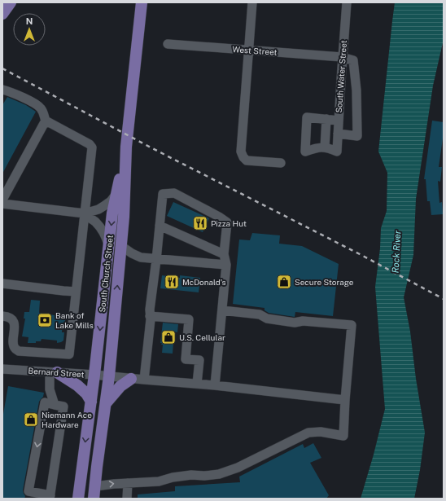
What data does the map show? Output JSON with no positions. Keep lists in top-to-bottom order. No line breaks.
{"streets":{"main road":["South Church Street"],"street":["West Street","South Water Street","Bernard Street"]},"crossings":[["West Street","South Water Street"],["South Church Street","Bernard Street"]],"water":["Rock River"],"places":{"restaurant":["Pizza Hut","McDonald's"],"shop":["Secure Storage","U.S. Cellular","Niemann Ace Hardware"],"bank":["Bank of Lake Mills"]},"north":"top"}
